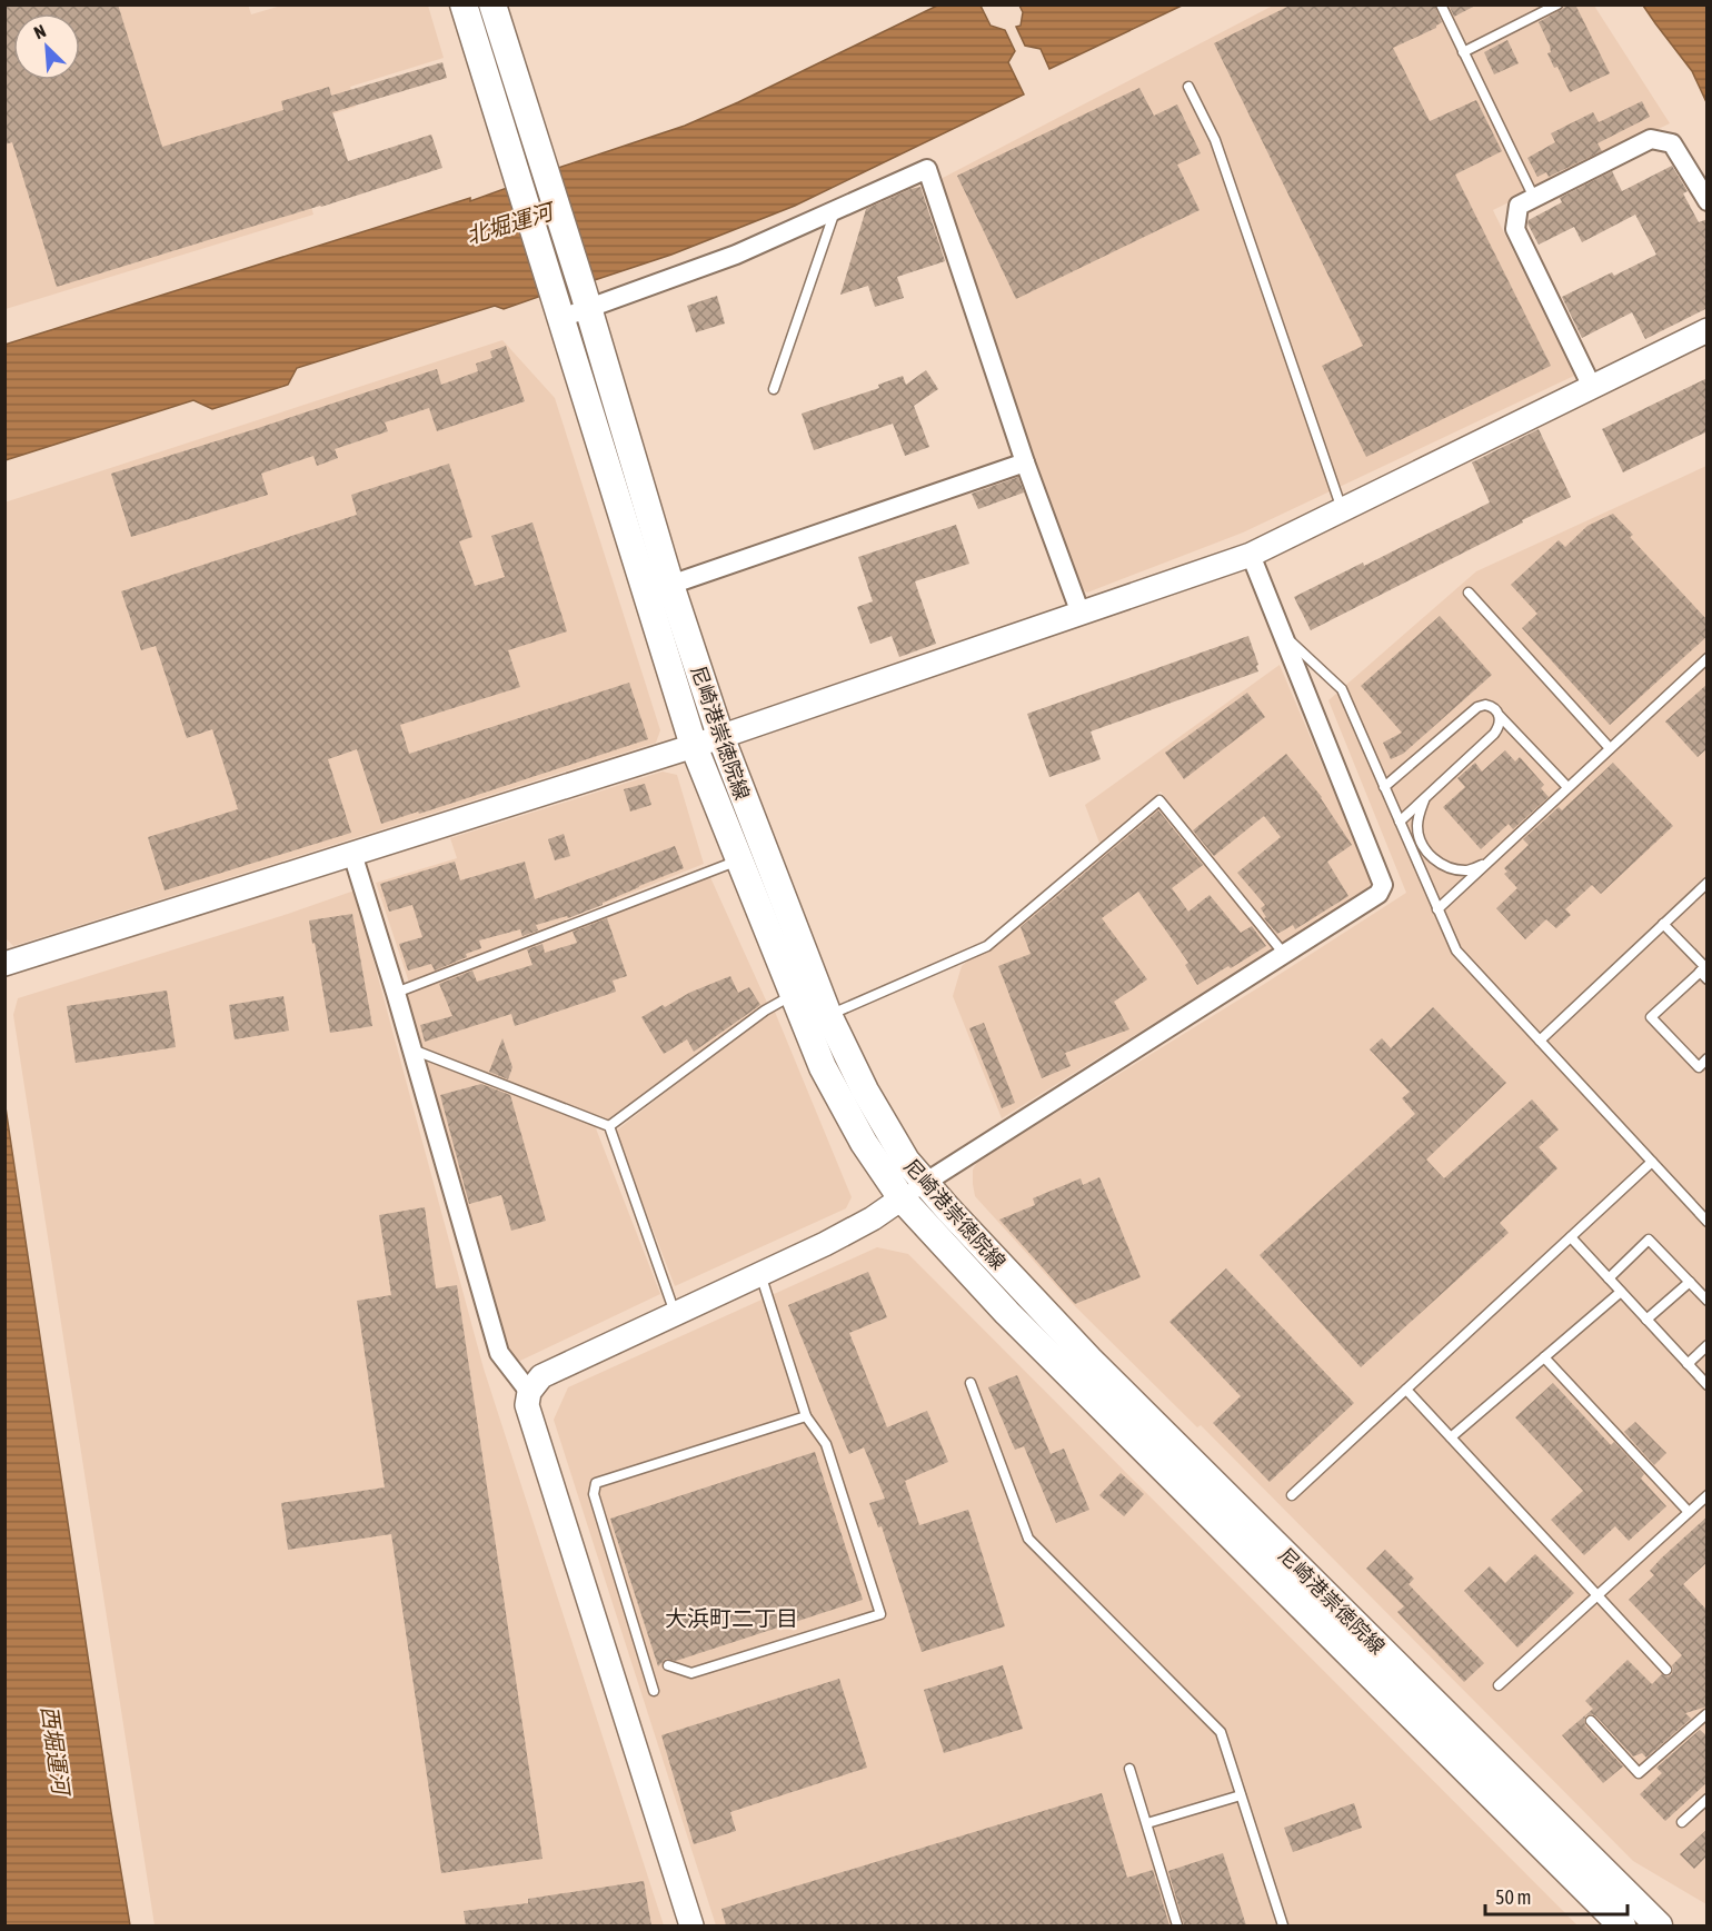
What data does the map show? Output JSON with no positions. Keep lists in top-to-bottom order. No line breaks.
{"streets":{"main road":["尼崎港崇徳院線"]},"districts":["大浜町二丁目"],"water":["北堀運河","西堀運河"],"scale_bar":"50 m","north":"top left"}
